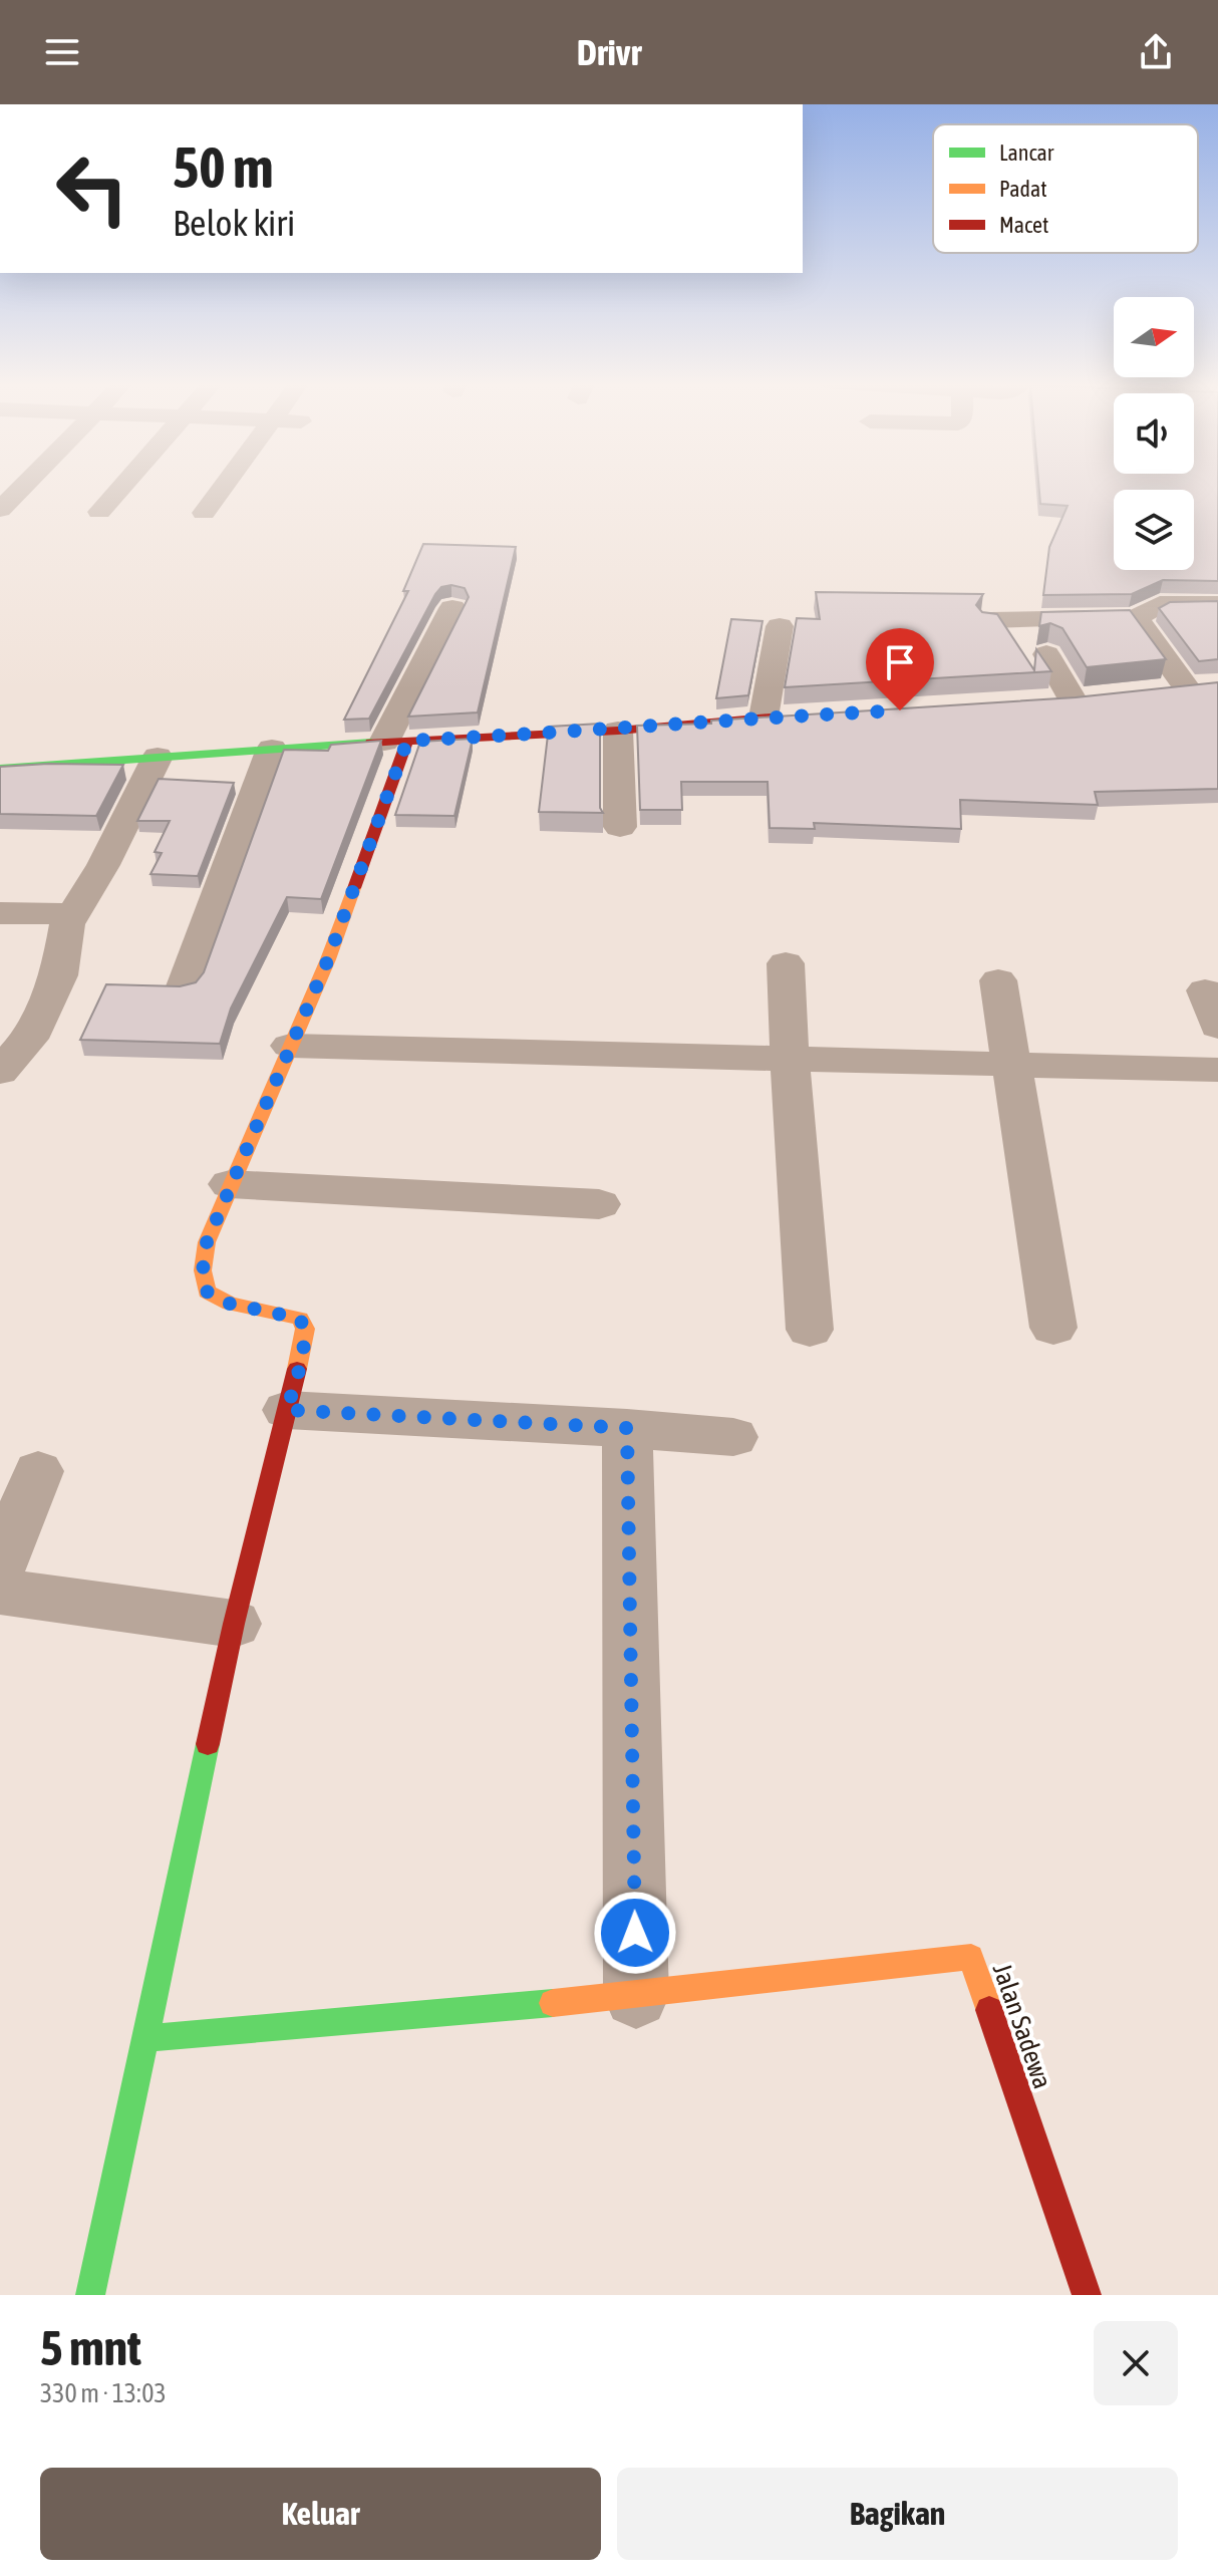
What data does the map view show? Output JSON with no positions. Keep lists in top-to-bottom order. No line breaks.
{"streets":{"street":["Jalan Sadewa"]},"legend":["Lancar","Padat","Macet"],"north":"right","page":{"header":"Drivr","turn":["50 m","Belok kiri"],"heading":["5 mnt","330 m · 13:03"],"buttons":["Keluar","Bagikan"]}}
